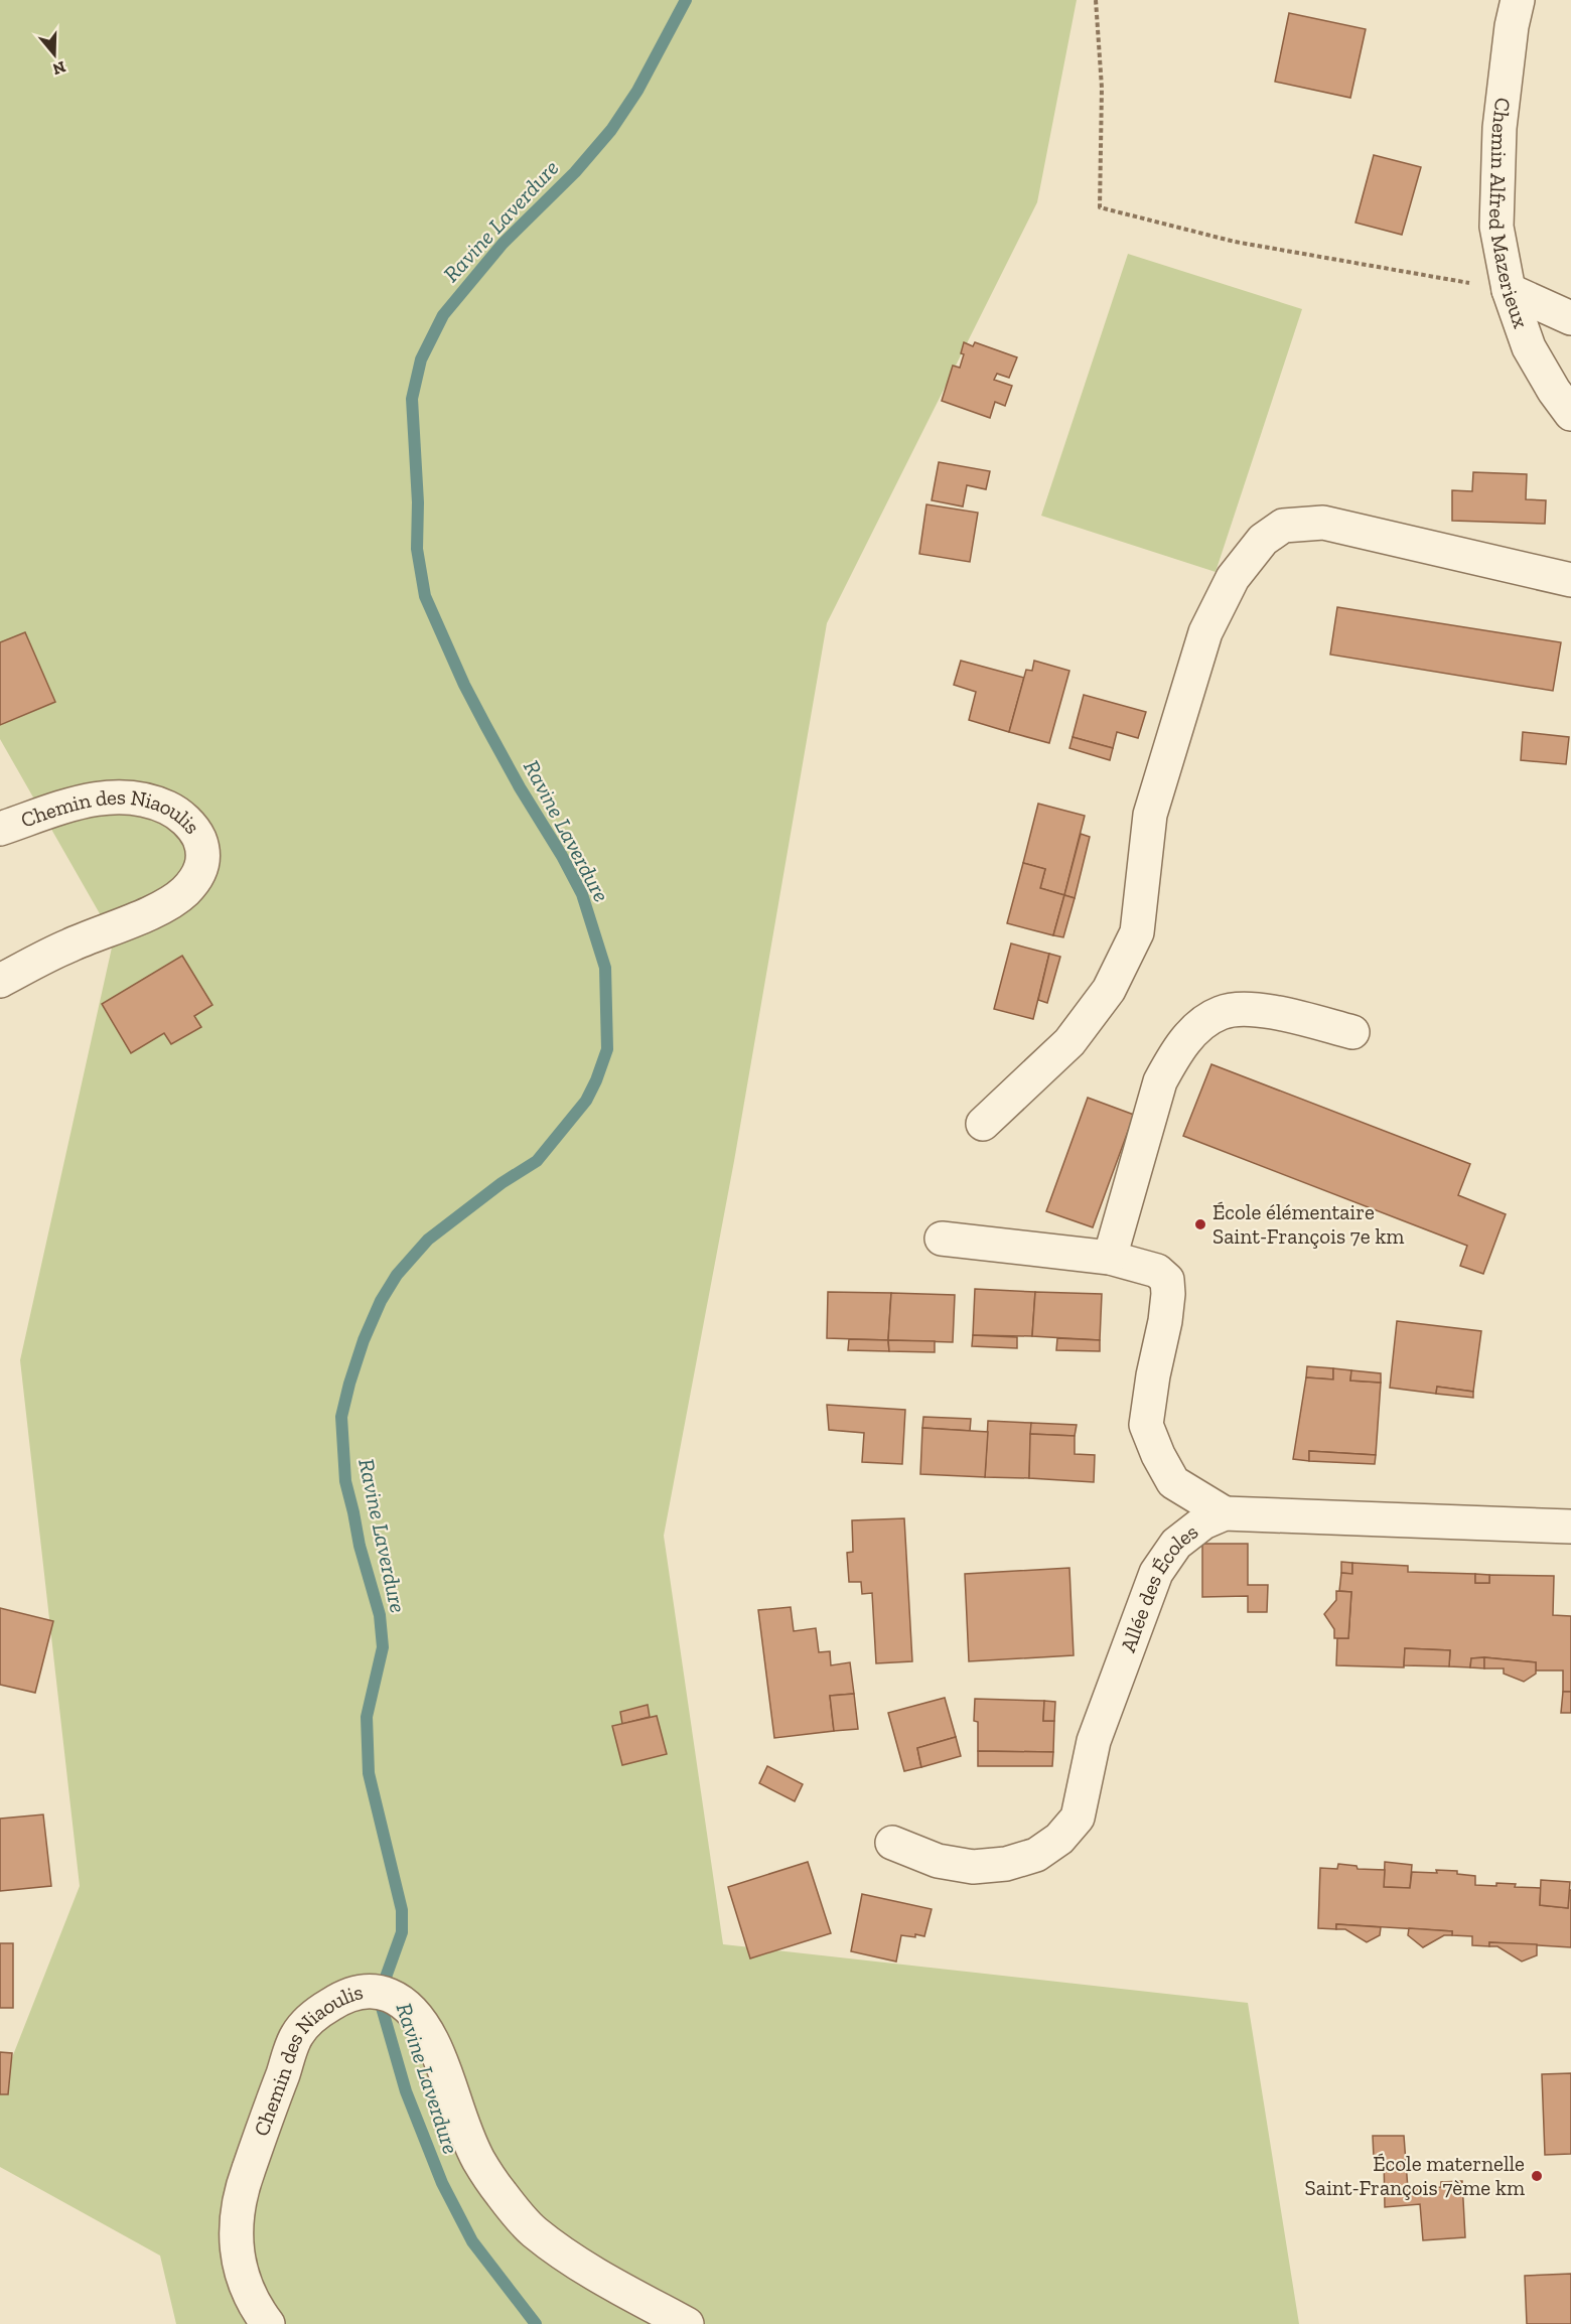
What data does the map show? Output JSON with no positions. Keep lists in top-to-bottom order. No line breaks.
{"streets":{"street":["Chemin Alfred Mazerieux","Chemin des Niaoulis","Allée des Écoles"]},"water":["Ravine Laverdure"],"places":["École élémentaire Saint-François 7e km","École maternelle Saint-François 7ème km"],"north":"bottom"}
